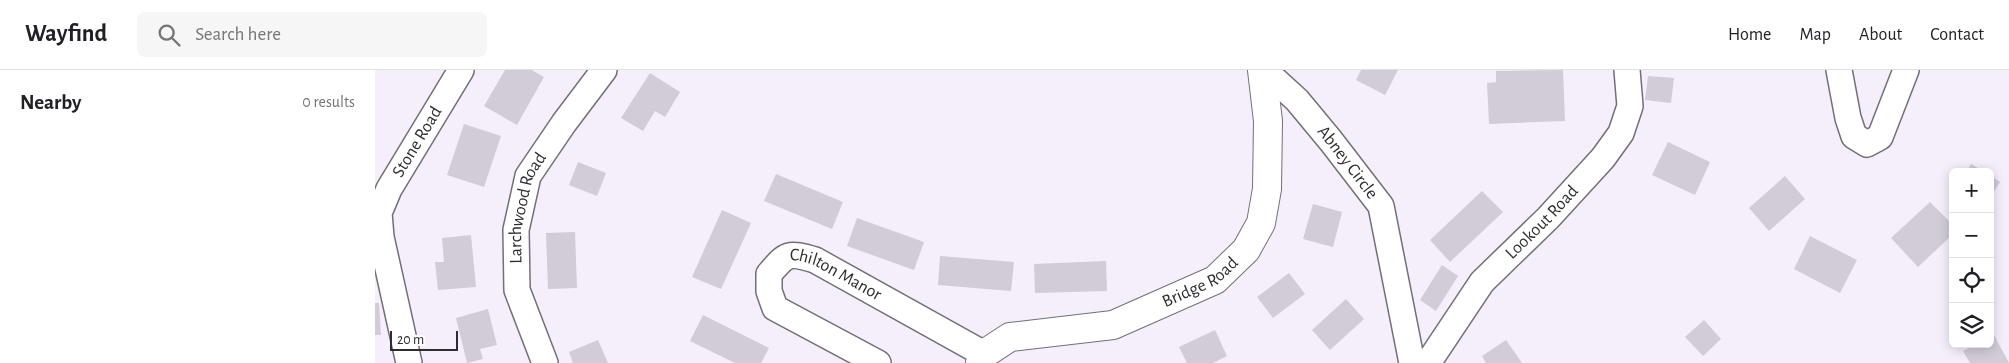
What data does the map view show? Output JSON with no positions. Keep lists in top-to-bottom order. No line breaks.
{"streets":{"street":["Stone Road","Abney Circle","Larchwood Road","Lookout Road","Chilton Manor","Bridge Road"]},"crossings":[["Abney Circle","Bridge Road"],["Chilton Manor","Bridge Road"]],"scale_bar":"20 m","page":{"header":"Wayfind","search":"Search here","nav":["Home","Map","About","Contact"],"heading":["Nearby","0 results"],"map_buttons":["+","−"],"scale":"20 m"}}
